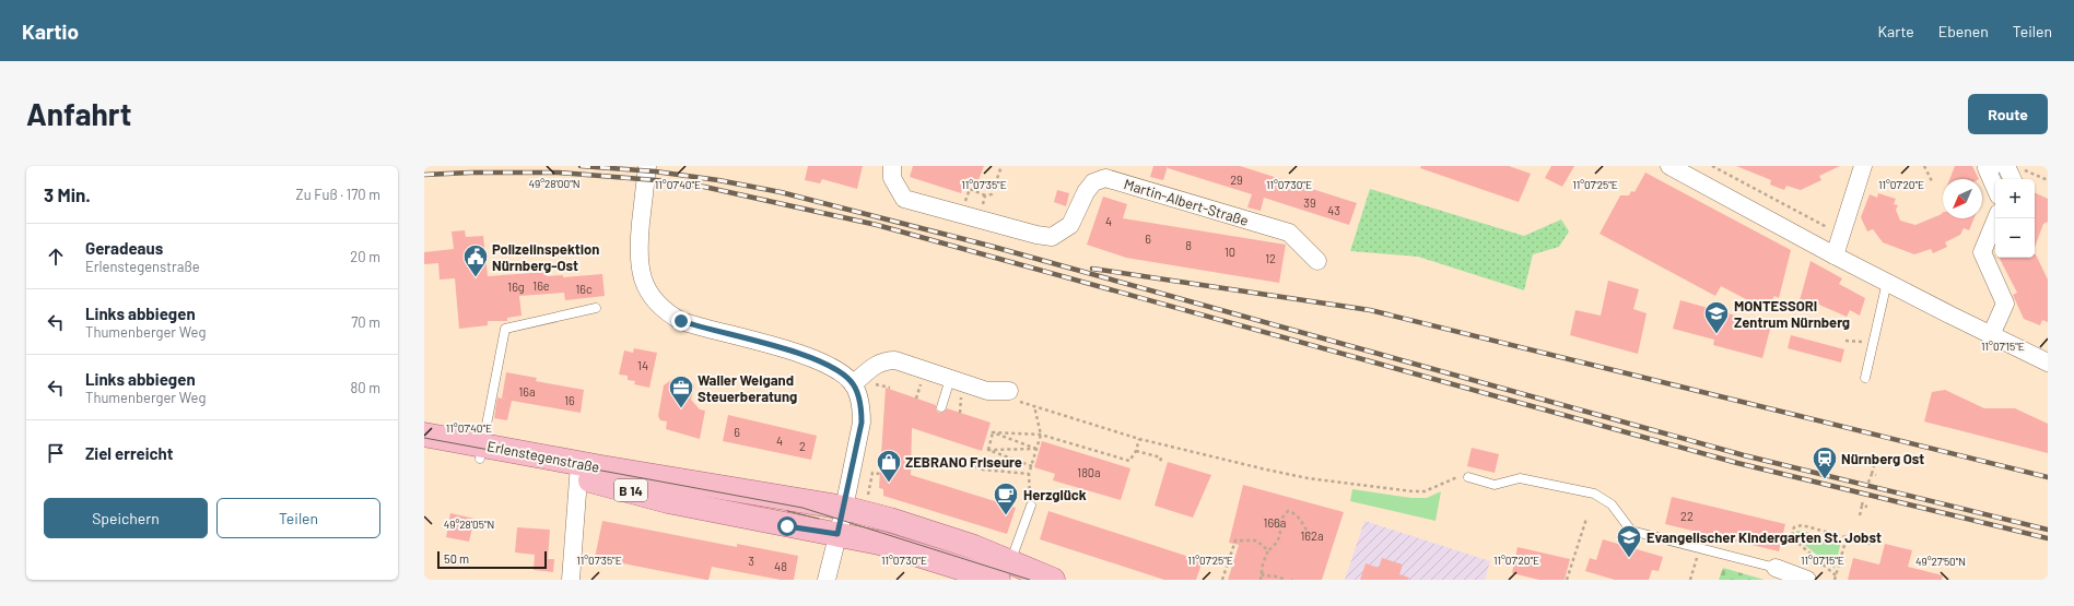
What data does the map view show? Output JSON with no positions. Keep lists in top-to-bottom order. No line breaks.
{"streets":{"main road":["Erlenstegenstraße","B 14"],"street":["Martin-Albert-Straße"]},"crossings":[["Erlenstegenstraße","B 14"]],"places":{"public building":["Polizeiinspektion Nürnberg-Ost"],"school or university":["MONTESSORI Zentrum Nürnberg","Evangelischer Kindergarten St. Jobst"],"office":["Waller Weigand Steuerberatung"],"station":["Nürnberg Ost"],"shop":["ZEBRANO Friseure"],"cafe":["Herzglück"]},"house_numbers":["29","39","43","4","6","8","10","12","16e","16g","16c","14","16a","16","6","4","2","180a","22","166a","162a","3","48"],"scale_bar":"50 m","north":"bottom left","page":{"header":"Kartio","nav":["Karte","Ebenen","Teilen"],"buttons":["Route",["Speichern","Teilen"]],"title":"Anfahrt","heading":["3 Min.","Zu Fuß · 170 m"],"map_buttons":["+","−"],"list":[["Geradeaus","Erlenstegenstraße","20 m"],["Links abbiegen","Thumenberger Weg","70 m"],["Links abbiegen","Thumenberger Weg","80 m"],"Ziel erreicht"],"scale":"50 m"},"coordinates":["49°28'00\"N","11°07'20\"E","11°07'40\"E","11°07'35\"E","11°07'30\"E","11°07'25\"E","11°07'15\"E","49°28'05\"N","49°27'50\"N"]}
